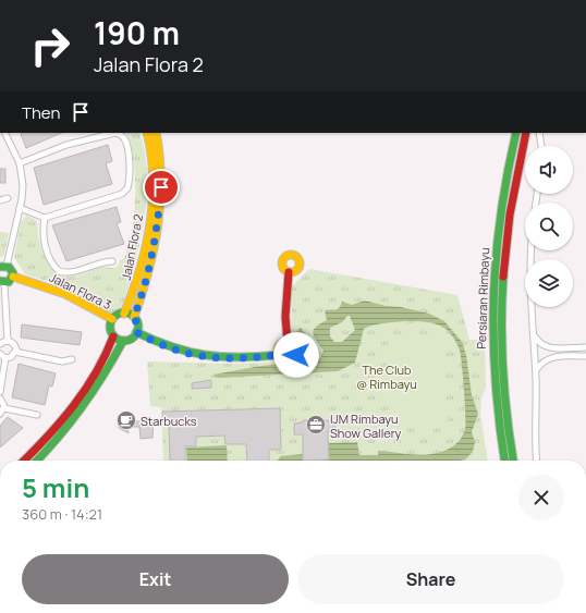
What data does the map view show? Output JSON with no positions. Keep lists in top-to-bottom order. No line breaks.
{"streets":{"street":["Jalan Flora 2","Jalan Flora 3","Persiaran Rimbayu"]},"crossings":[["Jalan Flora 2","Jalan Flora 3"]],"parks":["The Club @ Rimbayu"],"places":{"cafe":["Starbucks"],"office":["IJM Rimbayu Show Gallery"]},"page":{"turn":["190 m","Jalan Flora 2"],"then":"Then","heading":["5 min","360 m · 14:21"],"buttons":["Exit","Share"]}}
